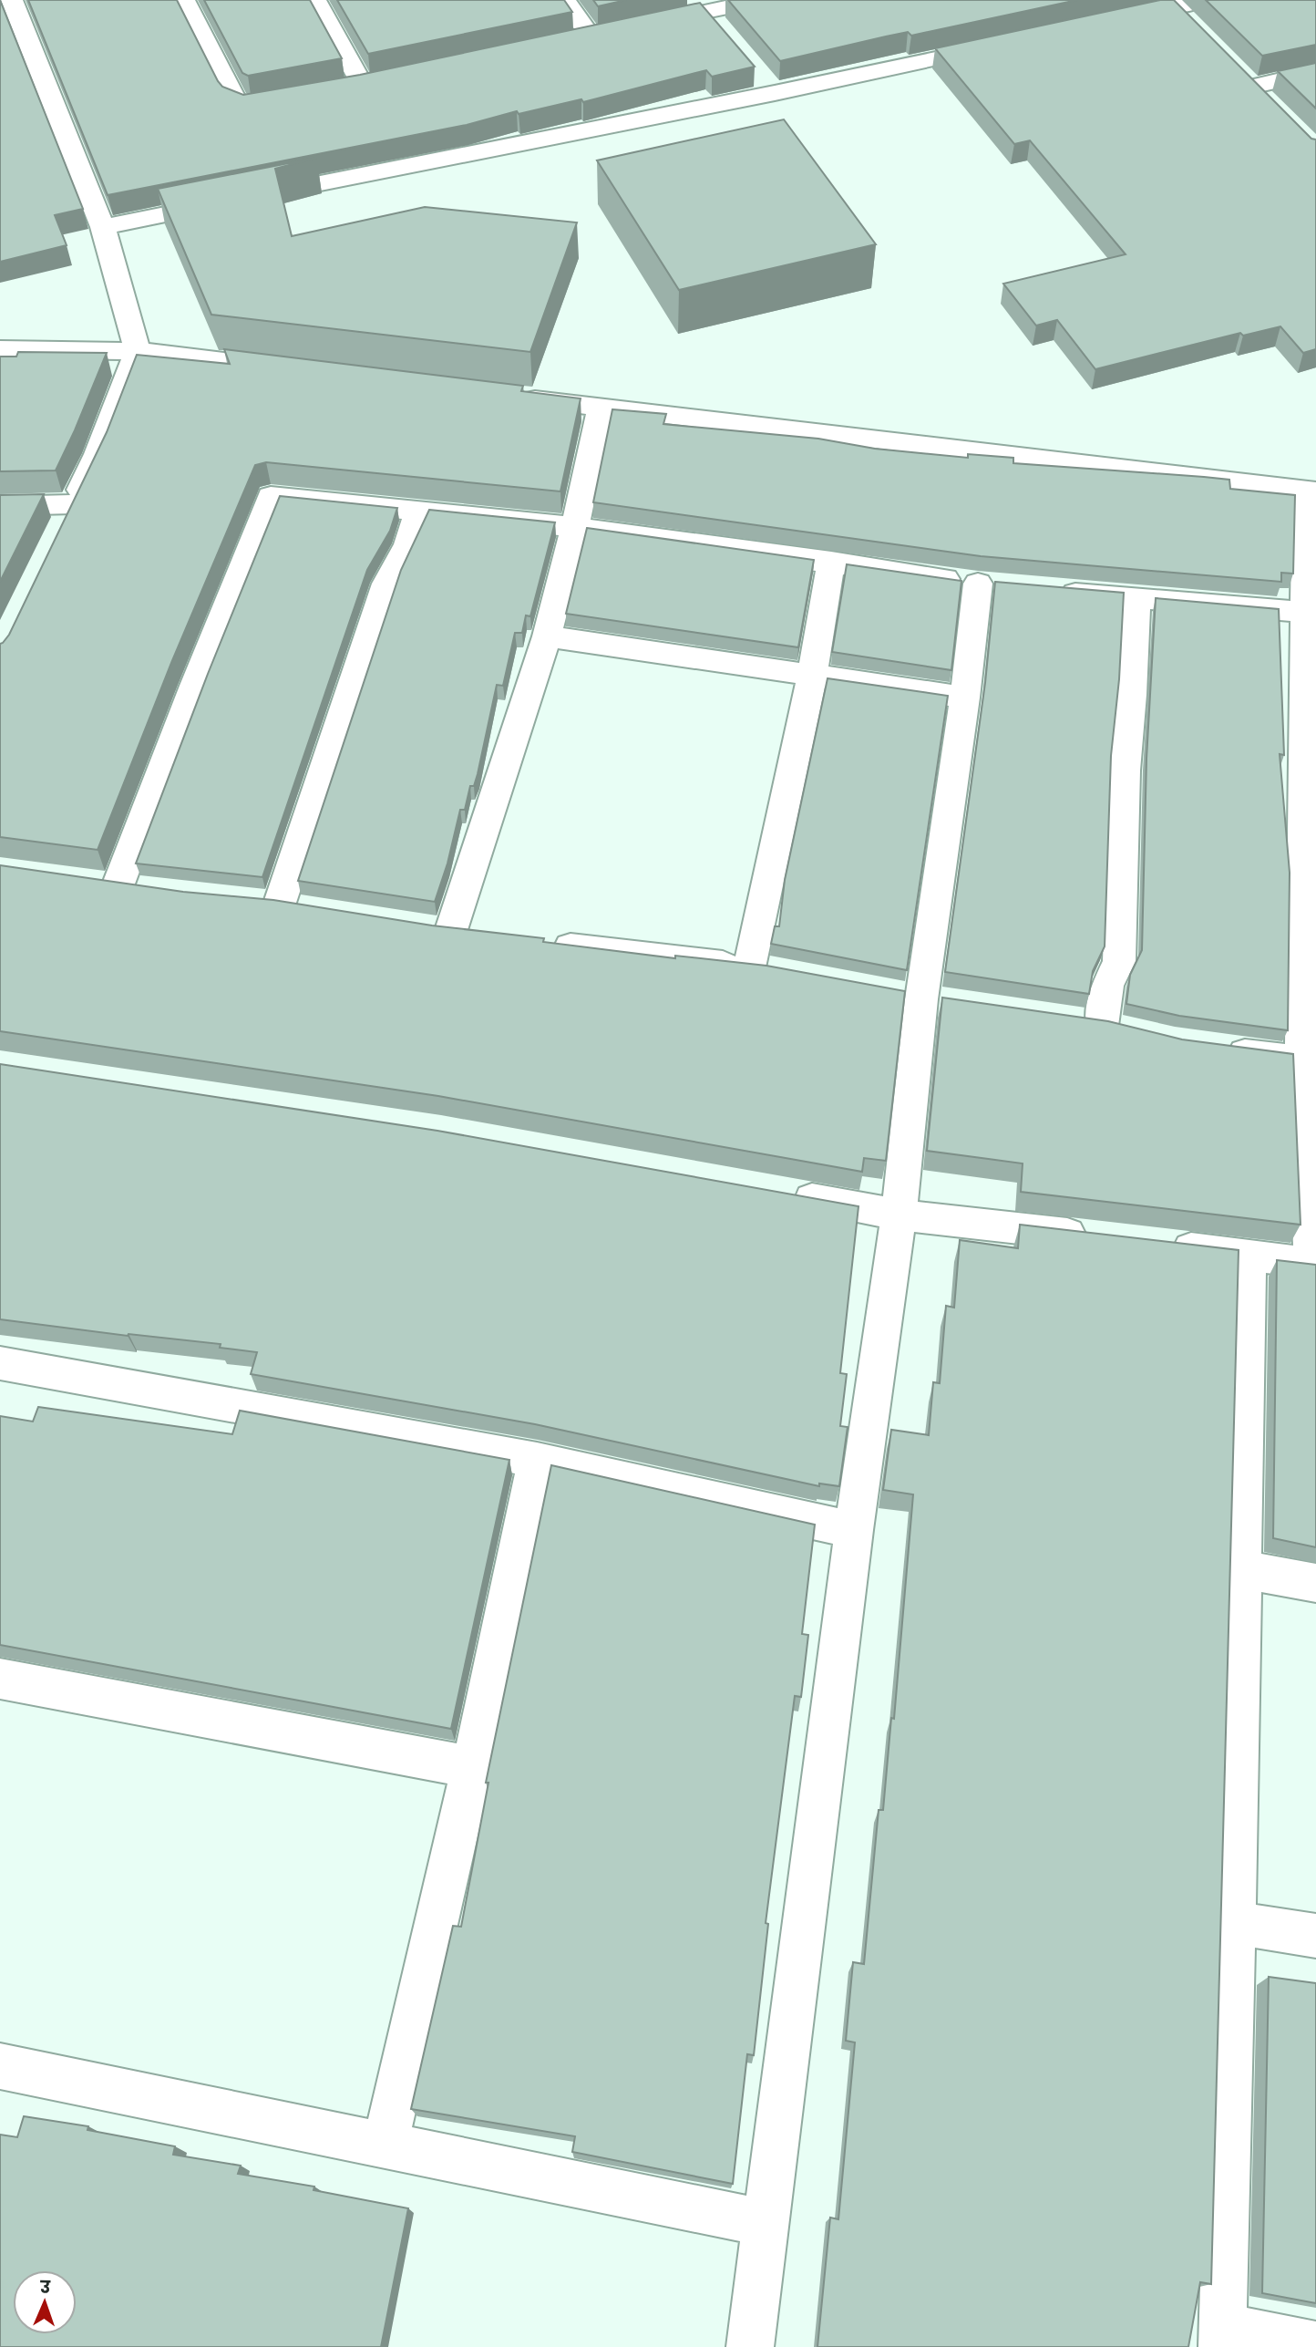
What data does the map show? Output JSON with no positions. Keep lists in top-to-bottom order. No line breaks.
{"north":"top"}
